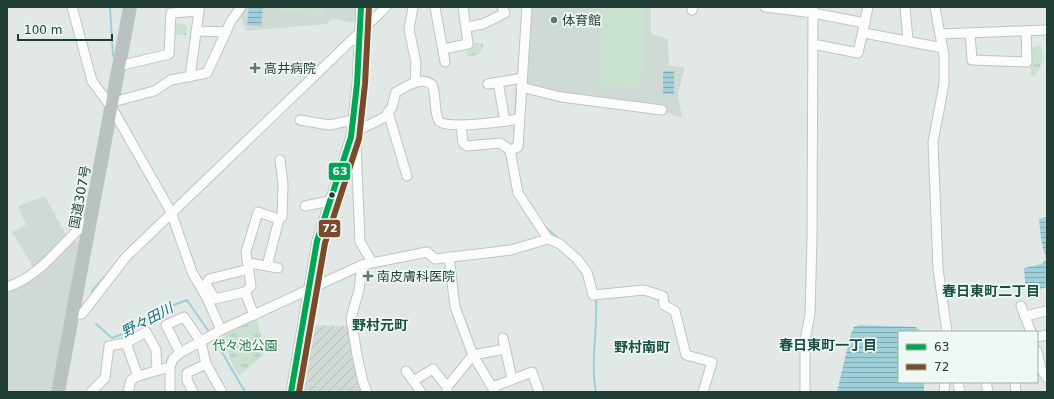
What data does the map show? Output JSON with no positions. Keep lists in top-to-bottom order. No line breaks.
{"streets":{"highway":["国道307号"]},"districts":["春日東町二丁目","野村元町","春日東町一丁目","野村南町"],"water":["野々田川"],"parks":["代々池公園"],"places":{"other":["体育館"],"health":["高井病院","南皮膚科医院"]},"lines":["transit line 63","transit line 72"],"legend":["63","72"],"scale_bar":"100 m"}
